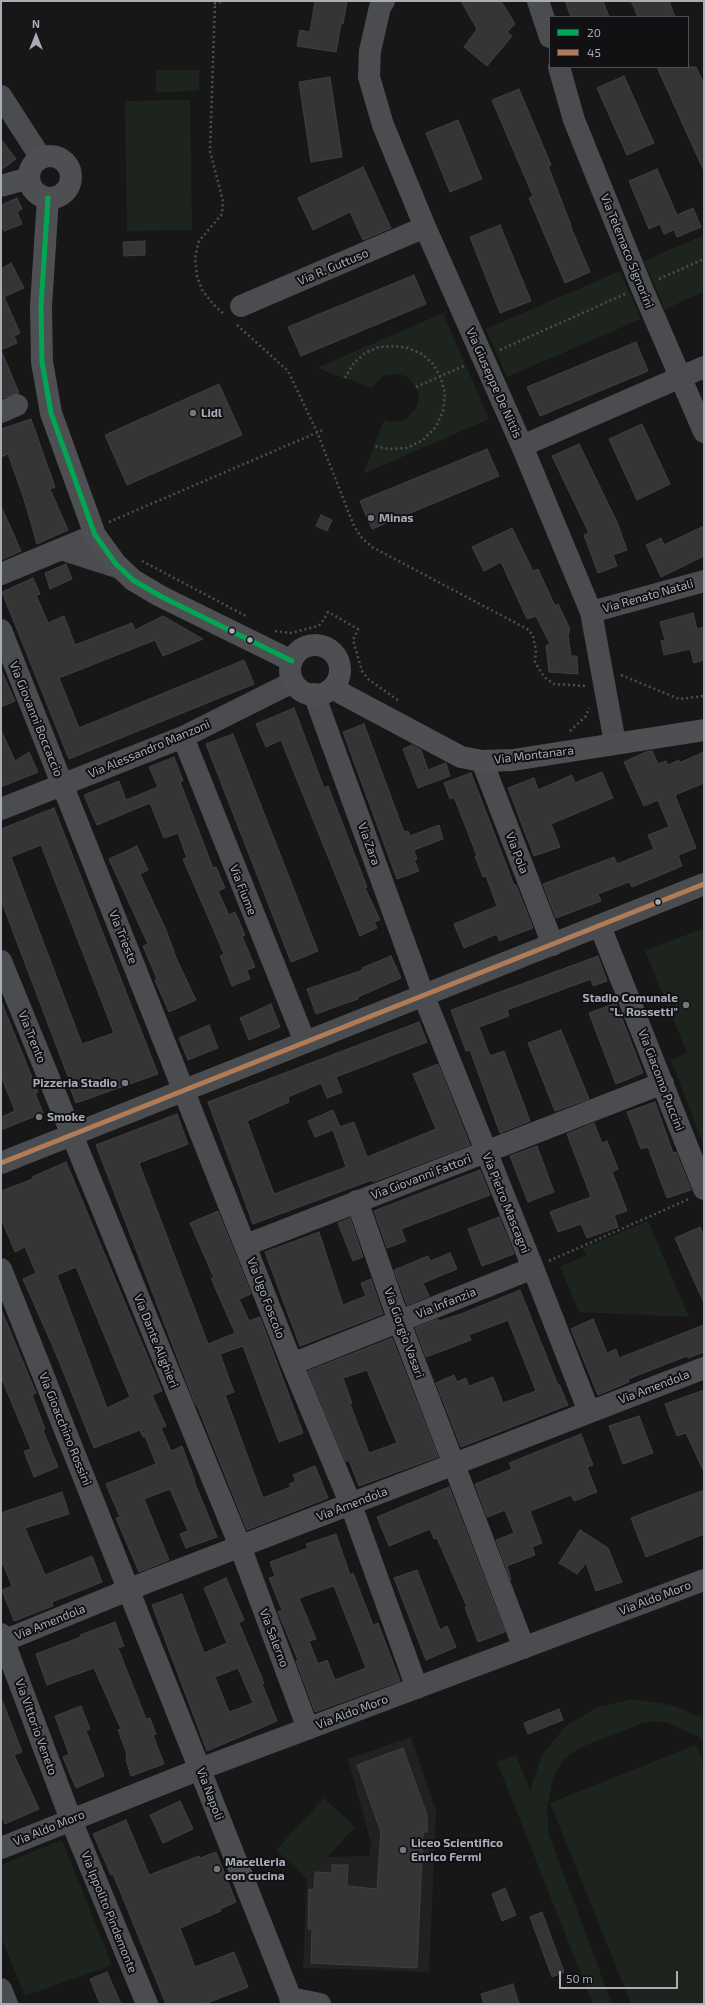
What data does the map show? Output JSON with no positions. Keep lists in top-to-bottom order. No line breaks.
{"streets":{"main road":["Via Montanara"],"street":["Via Telemaco Signorini","Via R. Guttuso","Via Giuseppe De Nittis","Via Renato Natali","Via Giovanni Boccaccio","Via Alessandro Manzoni","Via Zara","Via Pola","Via Fiume","Via Trieste","Via Trento","Via Giacomo Puccini","Via Giovanni Fattori","Via Pietro Mascagni","Via Ugo Foscolo","Via Infanzia","Via Giorgio Vasari","Via Dante Alighieri","Via Amendola","Via Gioacchino Rossini","Via Aldo Moro","Via Salerno","Via Vittorio Veneto","Via Napoli","Via Ippolito Pindemonte"]},"crossings":[["Via R. Guttuso","Via Giuseppe De Nittis"],["Via Giuseppe De Nittis","Via Renato Natali"],["Via Giuseppe De Nittis","Via Montanara"],["Via Giovanni Boccaccio","Via Alessandro Manzoni"],["Via Giovanni Boccaccio","Via Trieste"],["Via Alessandro Manzoni","Via Montanara"],["Via Alessandro Manzoni","Via Zara"],["Via Alessandro Manzoni","Via Fiume"],["Via Alessandro Manzoni","Via Trieste"],["Via Montanara","Via Zara"],["Via Montanara","Via Pola"],["Via Zara","Via Pietro Mascagni"],["Via Trieste","Via Ugo Foscolo"],["Via Trento","Via Dante Alighieri"],["Via Giacomo Puccini","Via Giovanni Fattori"],["Via Giovanni Fattori","Via Pietro Mascagni"],["Via Giovanni Fattori","Via Ugo Foscolo"],["Via Giovanni Fattori","Via Giorgio Vasari"],["Via Pietro Mascagni","Via Infanzia"],["Via Pietro Mascagni","Via Amendola"],["Via Ugo Foscolo","Via Infanzia"],["Via Ugo Foscolo","Via Amendola"],["Via Ugo Foscolo","Via Aldo Moro"],["Via Infanzia","Via Giorgio Vasari"],["Via Giorgio Vasari","Via Amendola"],["Via Giorgio Vasari","Via Aldo Moro"],["Via Dante Alighieri","Via Amendola"],["Via Dante Alighieri","Via Salerno"],["Via Amendola","Via Gioacchino Rossini"],["Via Amendola","Via Salerno"],["Via Amendola","Via Vittorio Veneto"],["Via Amendola","Via Napoli"],["Via Gioacchino Rossini","Via Napoli"],["Via Aldo Moro","Via Salerno"],["Via Aldo Moro","Via Vittorio Veneto"],["Via Aldo Moro","Via Napoli"],["Via Aldo Moro","Via Ippolito Pindemonte"],["Via Vittorio Veneto","Via Ippolito Pindemonte"]],"places":["Lidl","Minas","Stadio Comunale \"L. Rossetti\"","Pizzeria Stadio","Smoke","Liceo Scientifico Enrico Fermi","Macelleria con cucina"],"lines":["transit line 20","transit line 45"],"legend":["20","45"],"scale_bar":"50 m","north":"top"}
